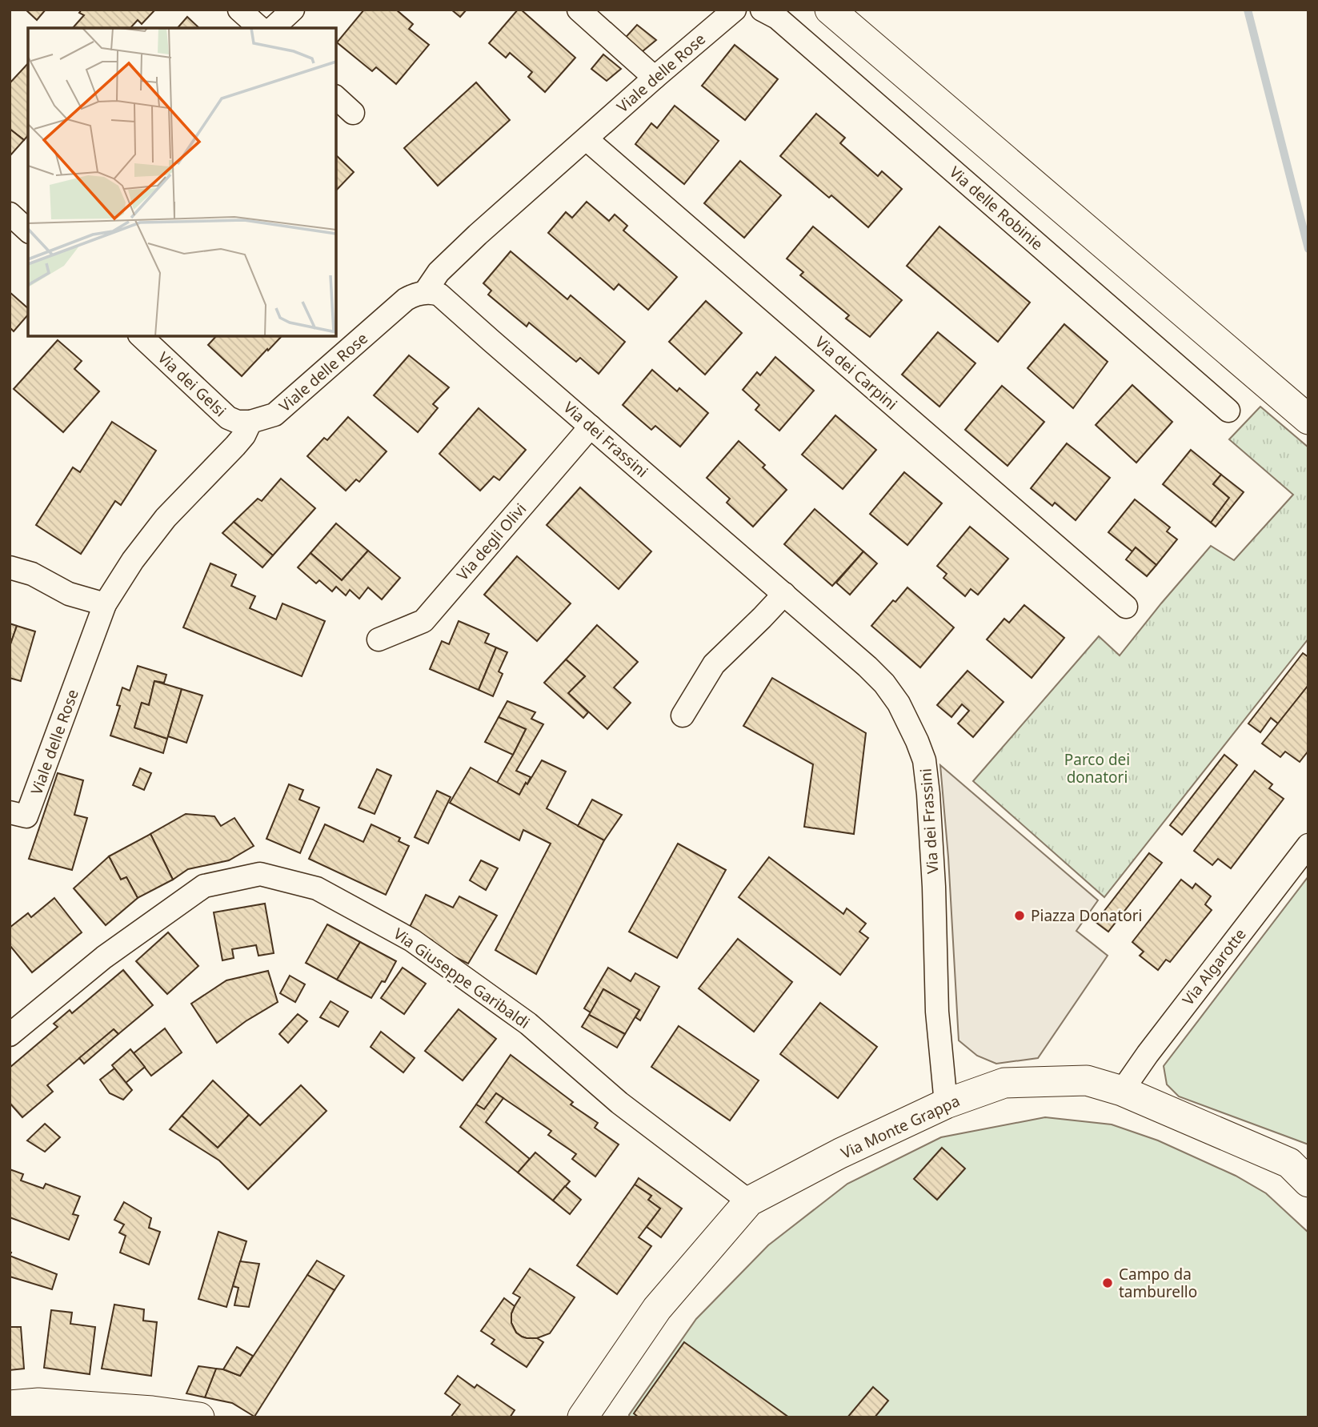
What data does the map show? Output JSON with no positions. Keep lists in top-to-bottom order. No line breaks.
{"streets":{"street":["Viale delle Rose","Via delle Robinie","Via dei Carpini","Via dei Gelsi","Via dei Frassini","Via degli Olivi","Via Algarotte","Via Giuseppe Garibaldi","Via Monte Grappa"]},"crossings":[["Viale delle Rose","Via dei Carpini"],["Viale delle Rose","Via dei Gelsi"],["Viale delle Rose","Via dei Frassini"],["Via dei Frassini","Via degli Olivi"],["Via dei Frassini","Via Monte Grappa"],["Via Algarotte","Via Monte Grappa"],["Via Giuseppe Garibaldi","Via Monte Grappa"]],"parks":["Parco dei donatori"],"places":["Piazza Donatori","Campo da tamburello"]}
